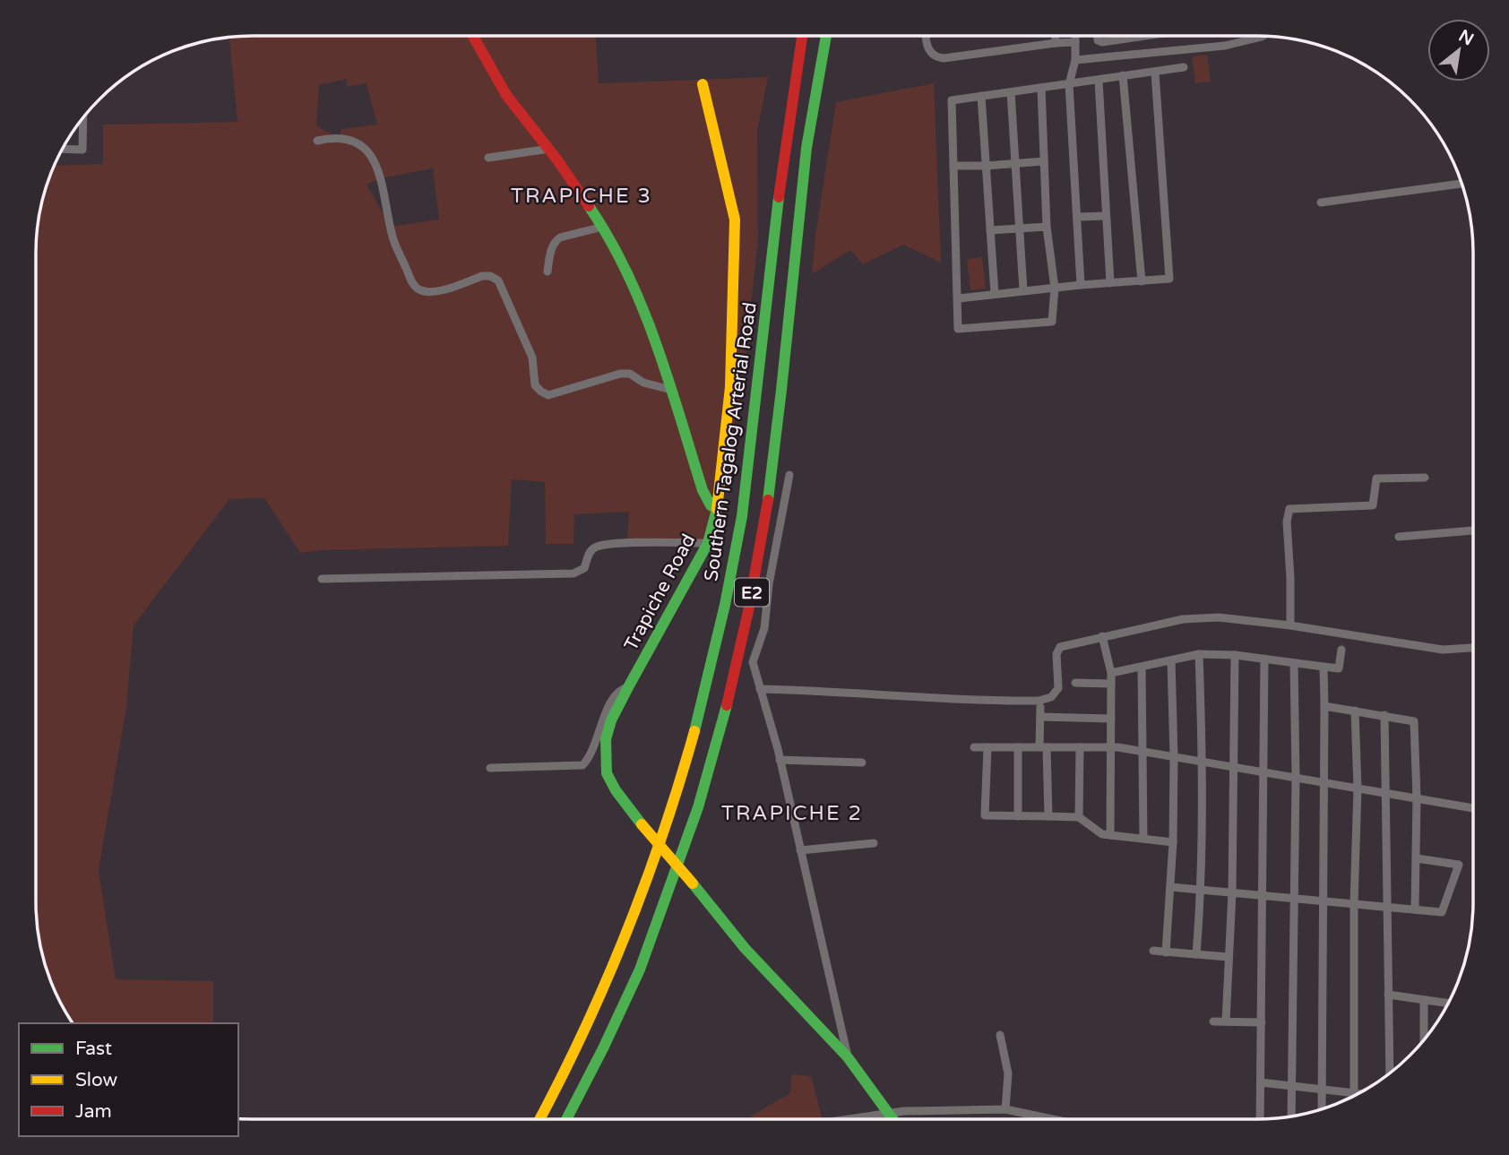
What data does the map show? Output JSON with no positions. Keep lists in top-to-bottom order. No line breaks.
{"streets":{"main road":["Southern Tagalog Arterial Road","Trapiche Road","E2"]},"districts":["TRAPICHE 3","TRAPICHE 2"],"legend":["Fast","Slow","Jam"],"north":"top right"}
